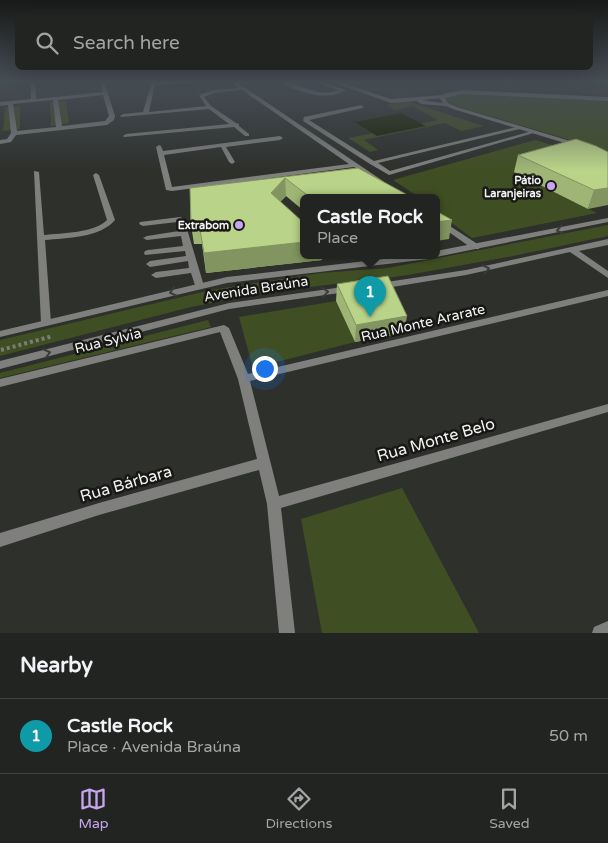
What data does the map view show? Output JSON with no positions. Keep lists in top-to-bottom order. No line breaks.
{"streets":{"street":["Avenida Braúna","Rua Monte Ararate","Rua Sylvia","Rua Monte Belo","Rua Bárbara"]},"crossings":[["Rua Monte Ararate","Rua Sylvia"]],"places":["Pátio Laranjeiras","Extrabom"],"page":{"search":"Search here","popup":["Castle Rock","Place"],"pins":"1","heading":"Nearby","list":[{"mark":"1","name":"Castle Rock","note":"Place · Avenida Braúna","value":"50 m"}],"nav":["Map","Directions","Saved"]}}
